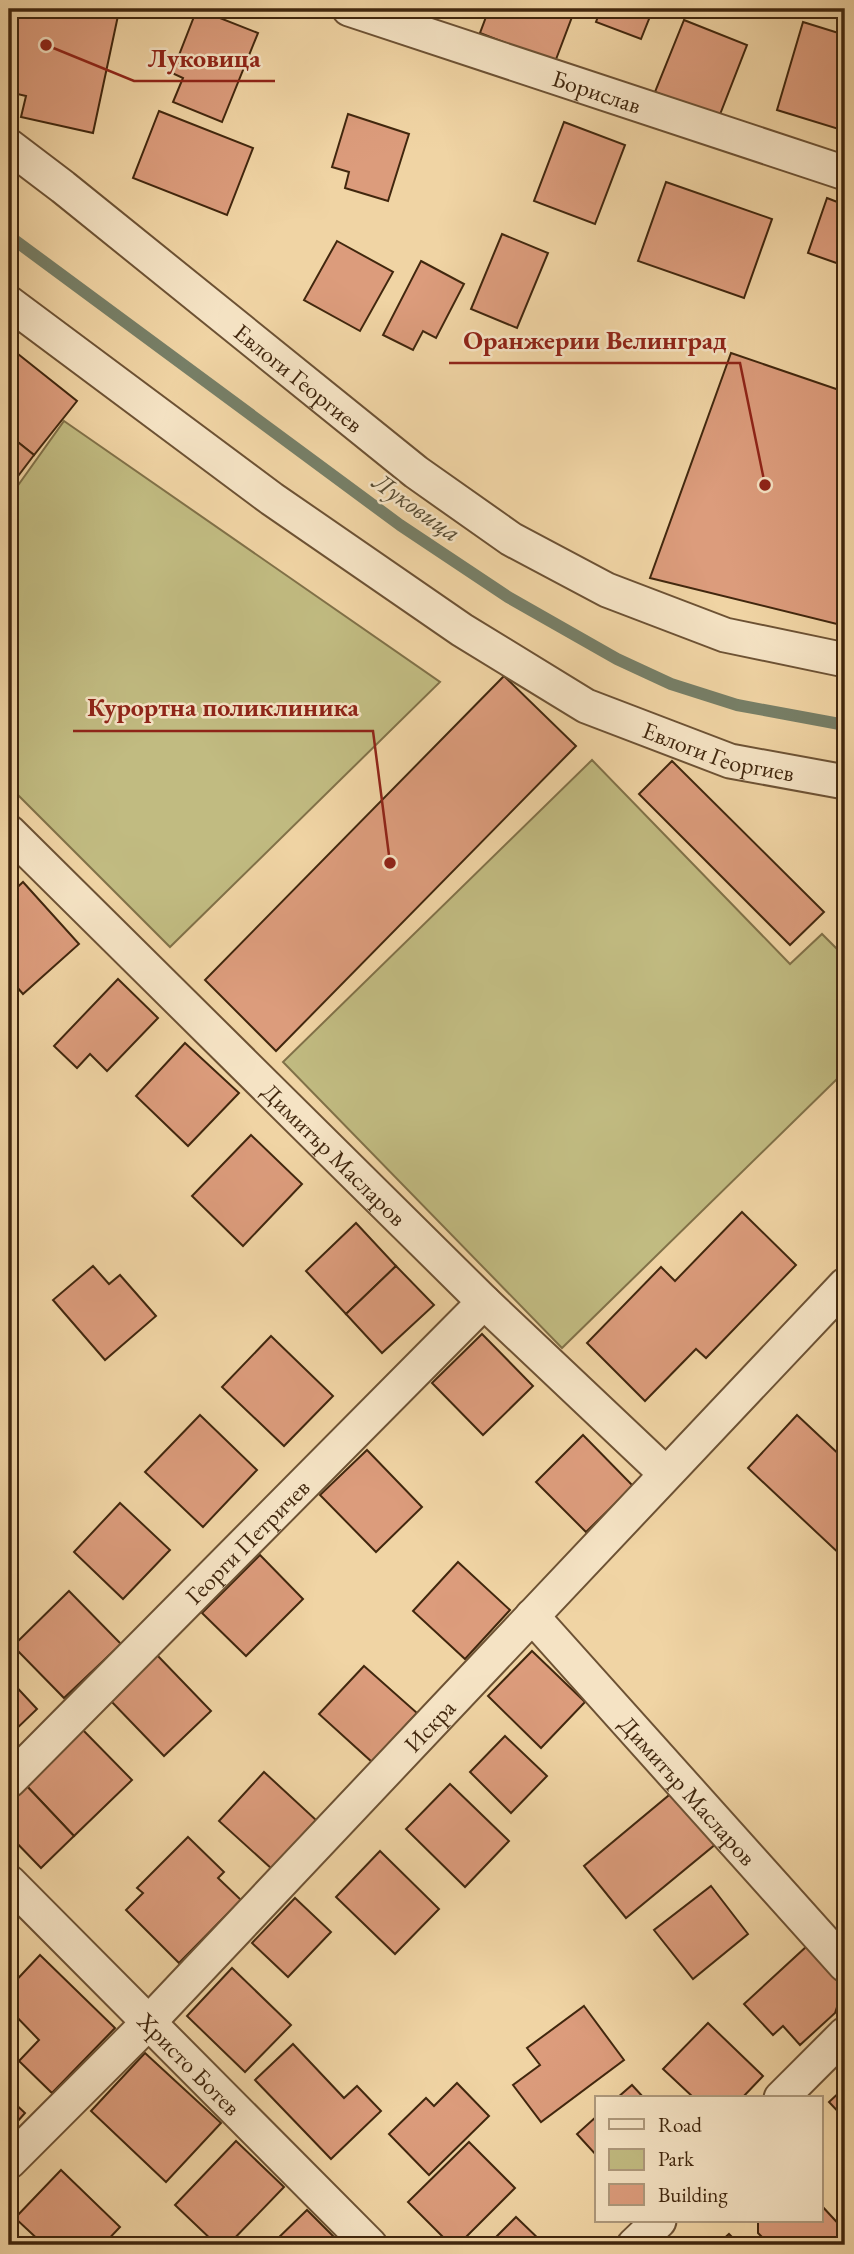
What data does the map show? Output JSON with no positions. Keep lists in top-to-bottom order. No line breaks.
{"streets":{"street":["Борислав","Евлоги Георгиев","Димитър Масларов","Георги Петричев","Искра","Христо Ботев"]},"crossings":[["Димитър Масларов","Георги Петричев"],["Димитър Масларов","Искра"],["Искра","Христо Ботев"]],"water":["Луковица"],"places":["Луковица","Оранжерии Велинград","Курортна поликлиника"],"legend":["Road","Park","Building"]}
